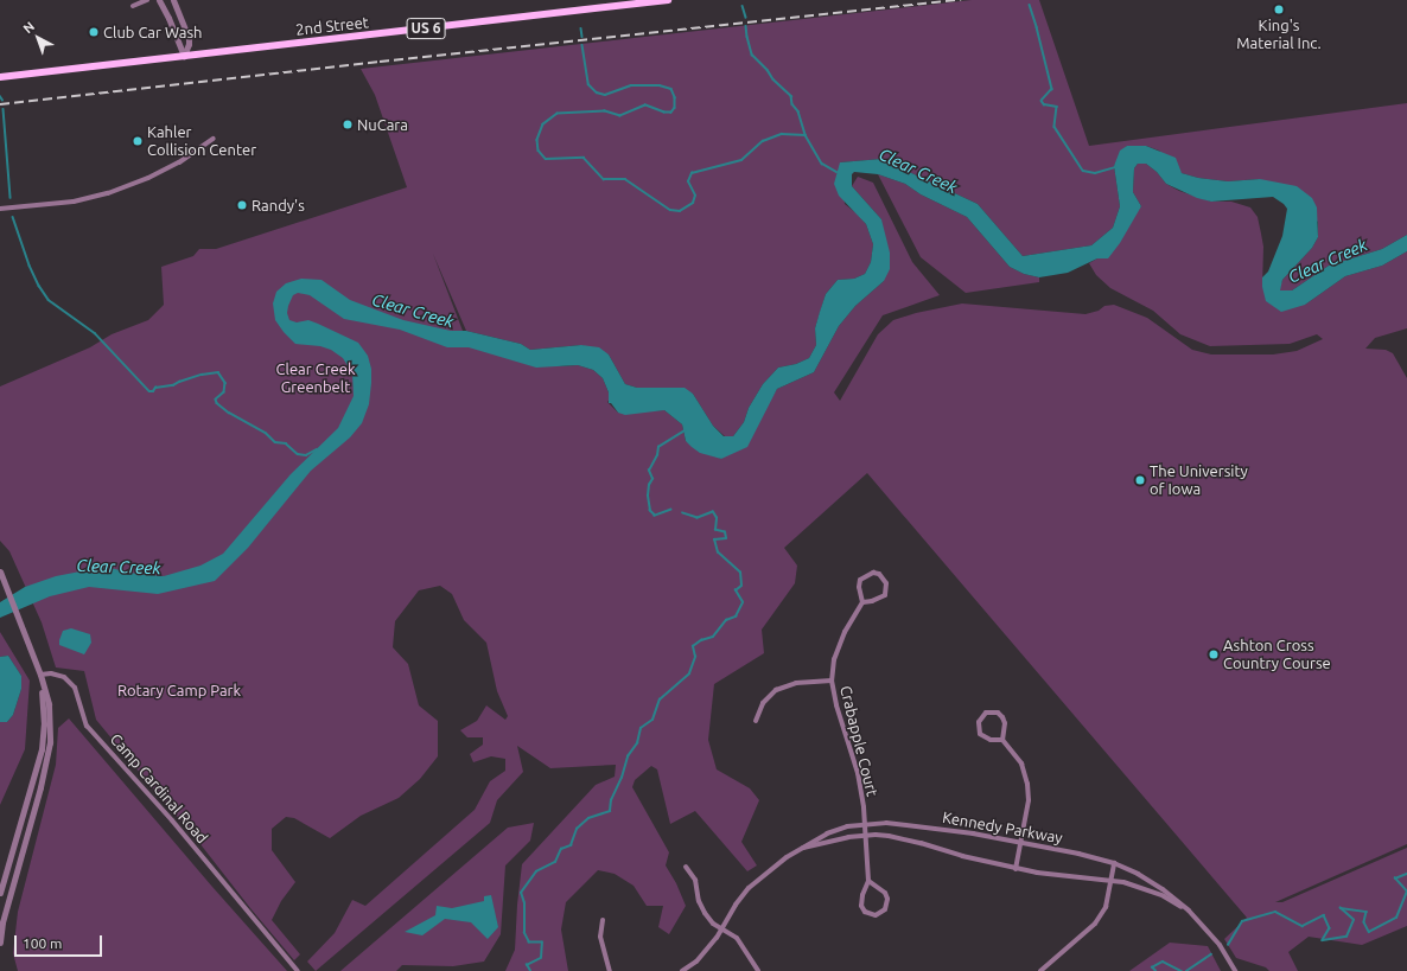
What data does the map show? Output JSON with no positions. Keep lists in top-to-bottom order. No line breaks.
{"streets":{"main road":["2nd Street","US 6"],"street":["Crabapple Court","Camp Cardinal Road","Kennedy Parkway"]},"crossings":[["Crabapple Court","Kennedy Parkway"]],"water":["Clear Creek"],"parks":["Clear Creek Greenbelt","Rotary Camp Park"],"places":["King's Material Inc.","Club Car Wash","NuCara","Kahler Collision Center","Randy's","The University of Iowa","Ashton Cross Country Course"],"scale_bar":"100 m","north":"top left"}
